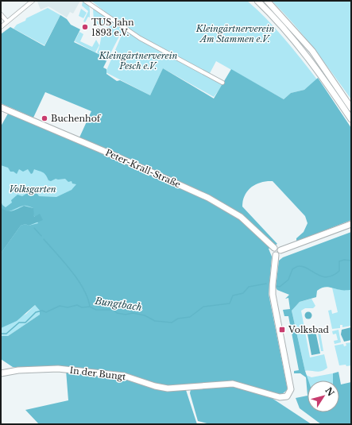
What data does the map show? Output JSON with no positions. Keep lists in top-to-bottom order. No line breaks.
{"streets":{"street":["Peter-Krall-Straße","In der Bungt"]},"crossings":[["Peter-Krall-Straße","In der Bungt"]],"water":["Bungtbach"],"parks":["Kleingärtnerverein Am Stammen e.V.","Kleingärtnerverein Pesch e.V.","Volksgarten"],"places":{"other":["TUS Jahn 1893 e.V.","Buchenhof"],"transit":["Volksbad"]},"north":"top right"}
